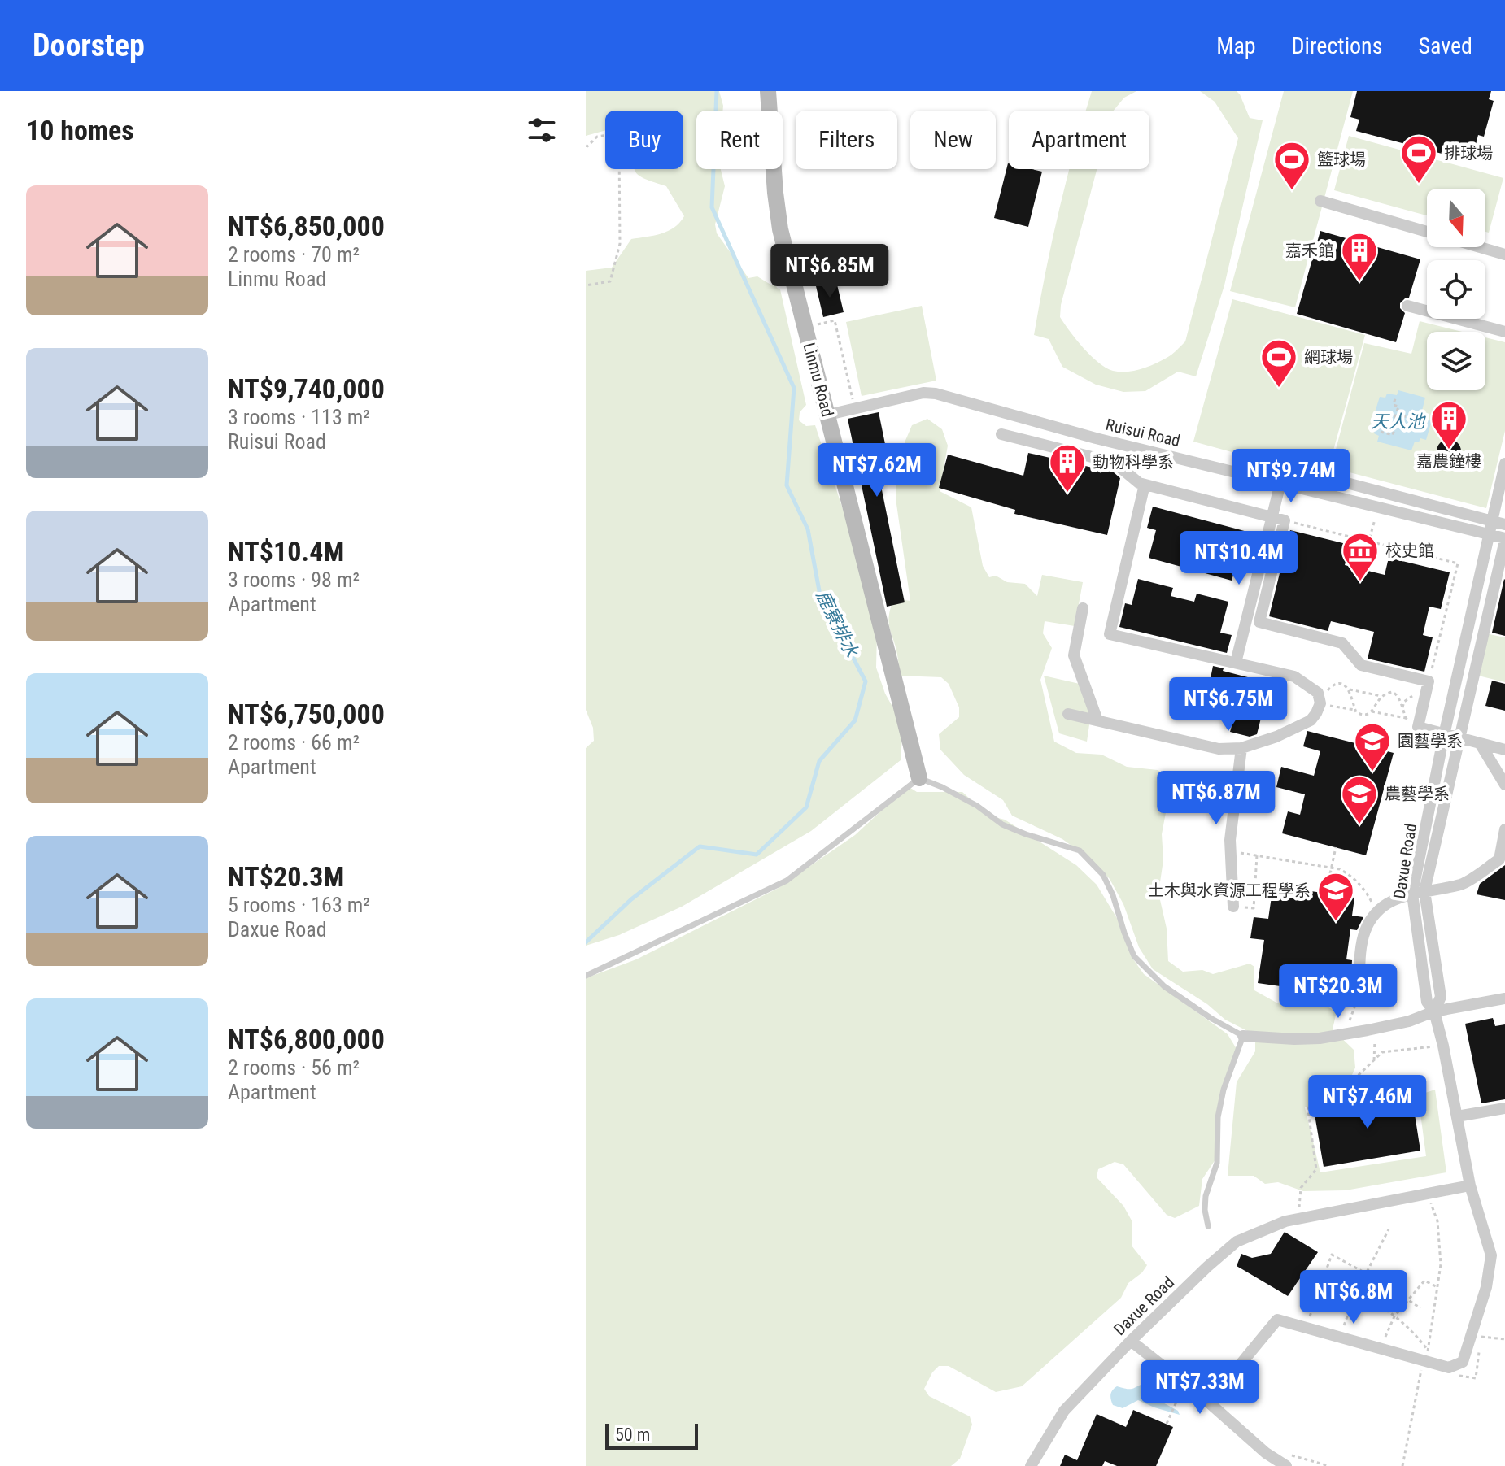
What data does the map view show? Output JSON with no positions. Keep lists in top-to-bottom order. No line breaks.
{"streets":{"street":["Linmu Road","Ruisui Road","Daxue Road"]},"crossings":[["Linmu Road","Ruisui Road"],["Ruisui Road","Daxue Road"]],"water":["天人池","鹿寮排水"],"places":{"sports":["排球場","籃球場","網球場"],"building":["嘉禾館","嘉農鐘樓","動物科學系"],"museum":["校史館"],"school or university":["園藝學系","農藝學系","土木與水資源工程學系"]},"scale_bar":"50 m","north":"bottom","page":{"header":"Doorstep","nav":["Map","Directions","Saved"],"heading":"10 homes","chip":["Buy","Rent","Filters","New","Apartment"],"list":[{"name":"NT$6,850,000","note":"2 rooms · 70 m² · Linmu Road"},{"name":"NT$9,740,000","note":"3 rooms · 113 m² · Ruisui Road"},{"name":"NT$10.4M","note":"3 rooms · 98 m² · Apartment"},{"name":"NT$6,750,000","note":"2 rooms · 66 m² · Apartment"},{"name":"NT$20.3M","note":"5 rooms · 163 m² · Daxue Road"},{"name":"NT$6,800,000","note":"2 rooms · 56 m² · Apartment"}],"price":["NT$6.85M","NT$7.62M","NT$9.74M","NT$10.4M","NT$6.75M","NT$6.87M","NT$20.3M","NT$7.46M","NT$6.8M","NT$7.33M"],"scale":"50 m"}}
